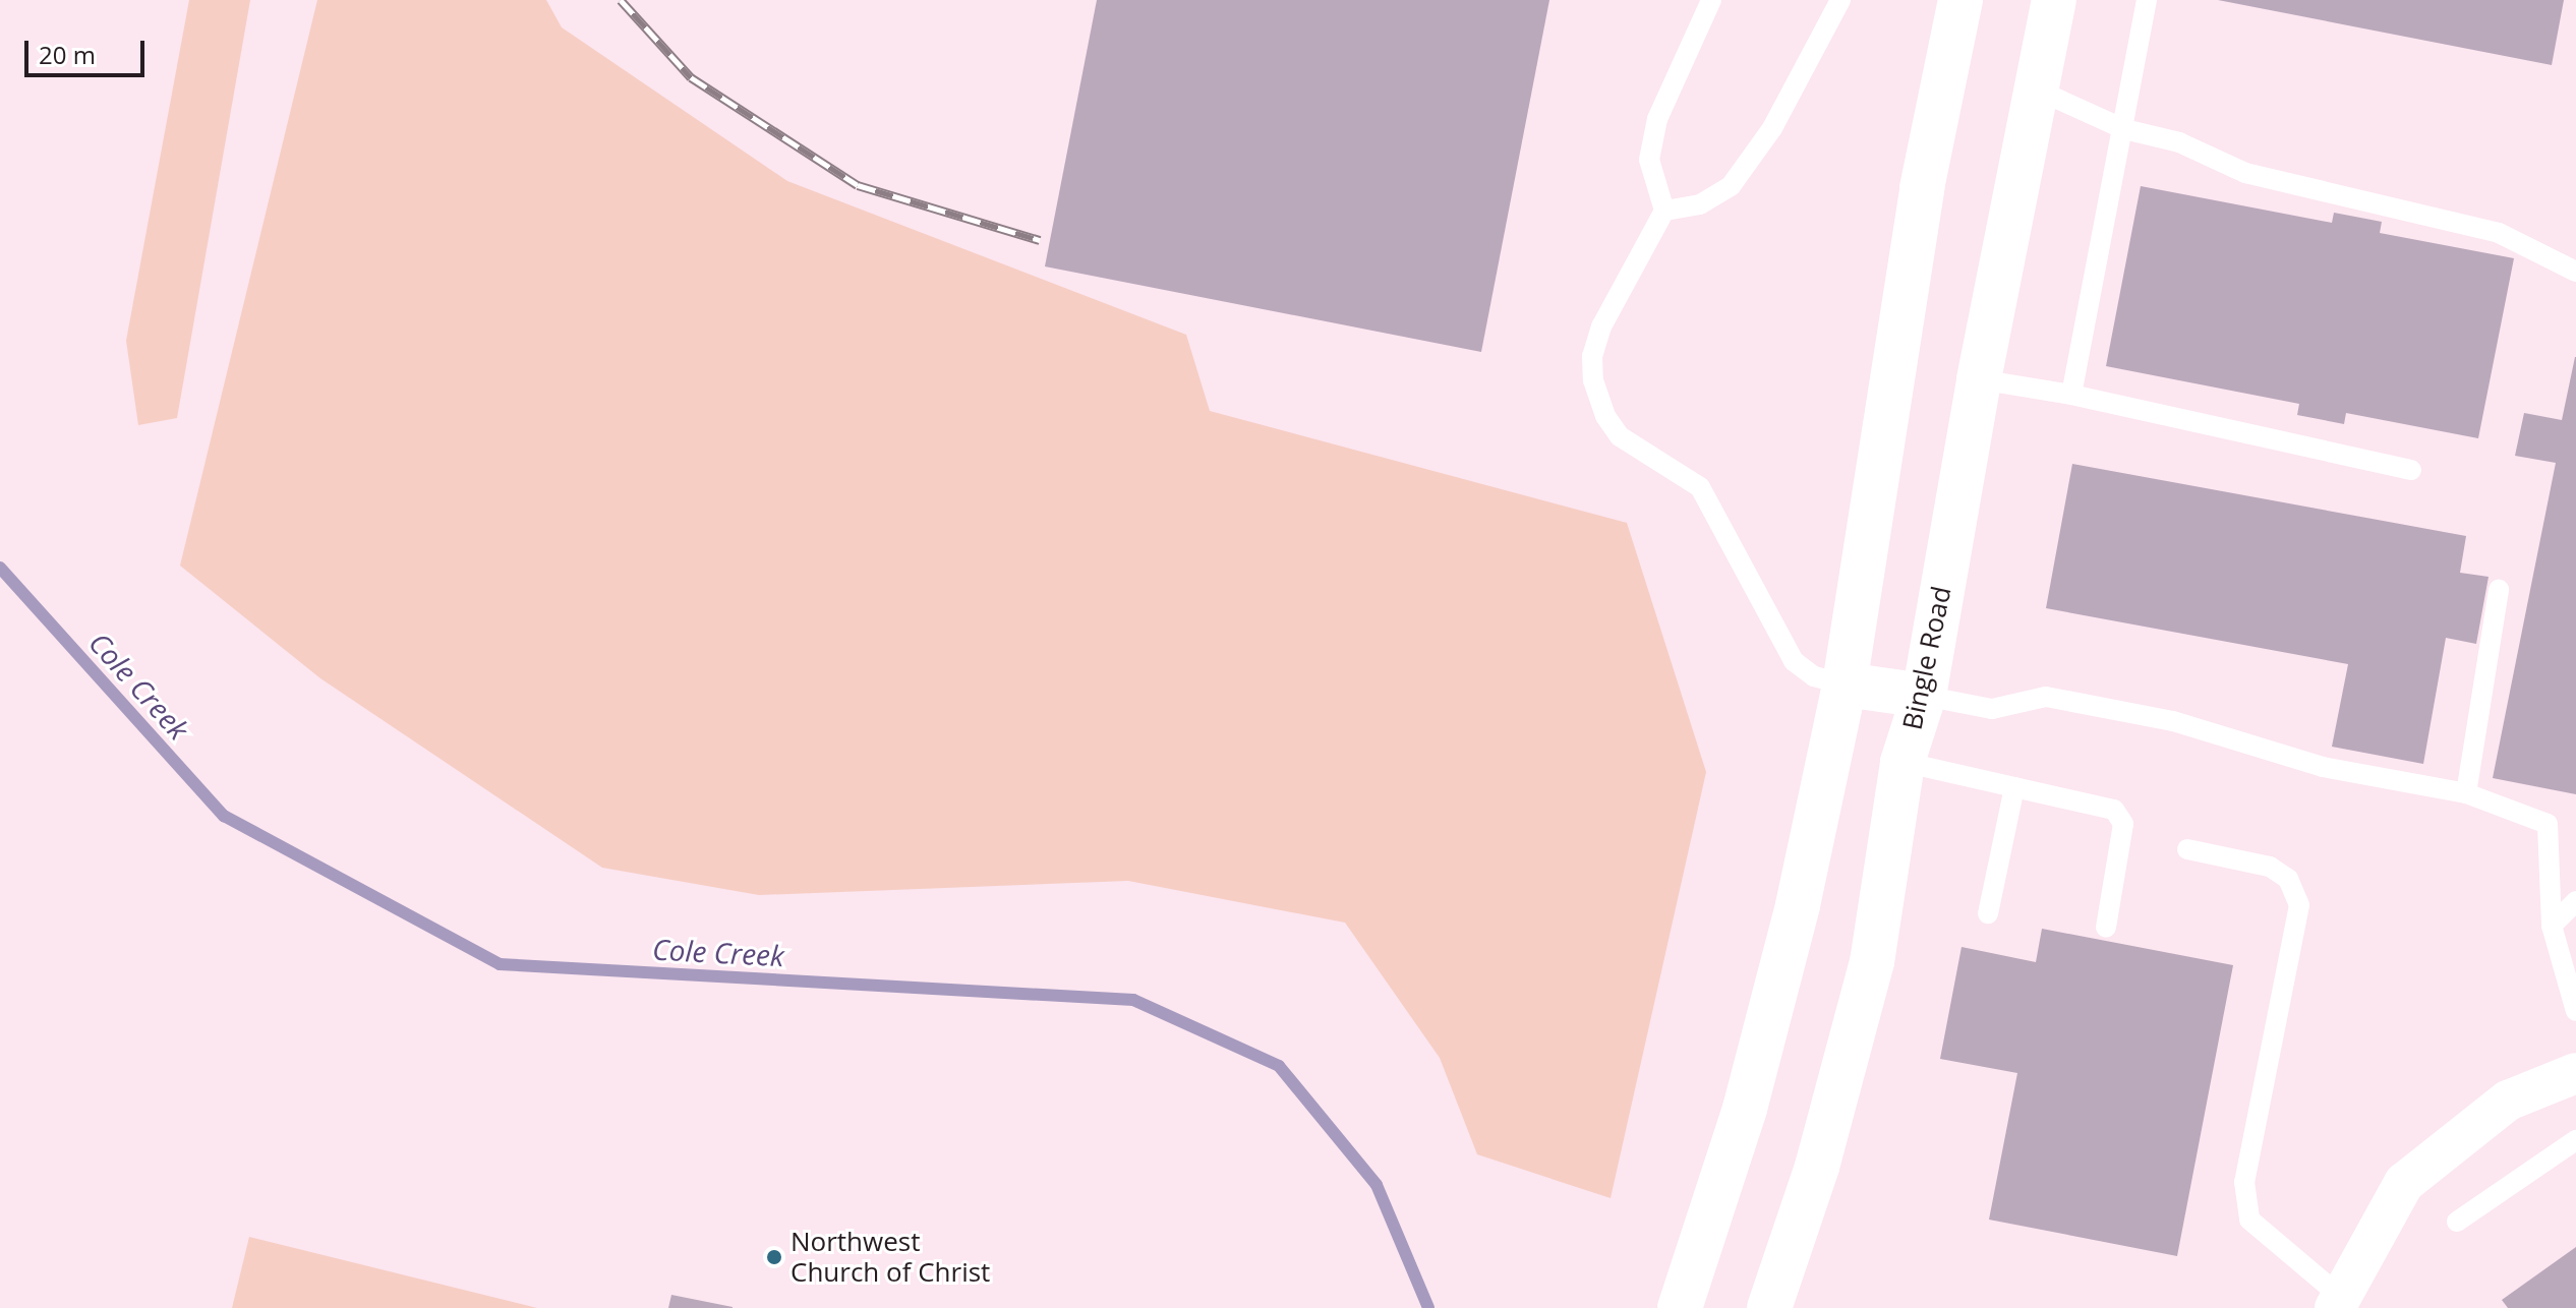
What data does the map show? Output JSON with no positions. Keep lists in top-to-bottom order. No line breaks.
{"streets":{"main road":["Bingle Road"]},"water":["Cole Creek"],"places":["Northwest Church of Christ"],"scale_bar":"20 m"}
